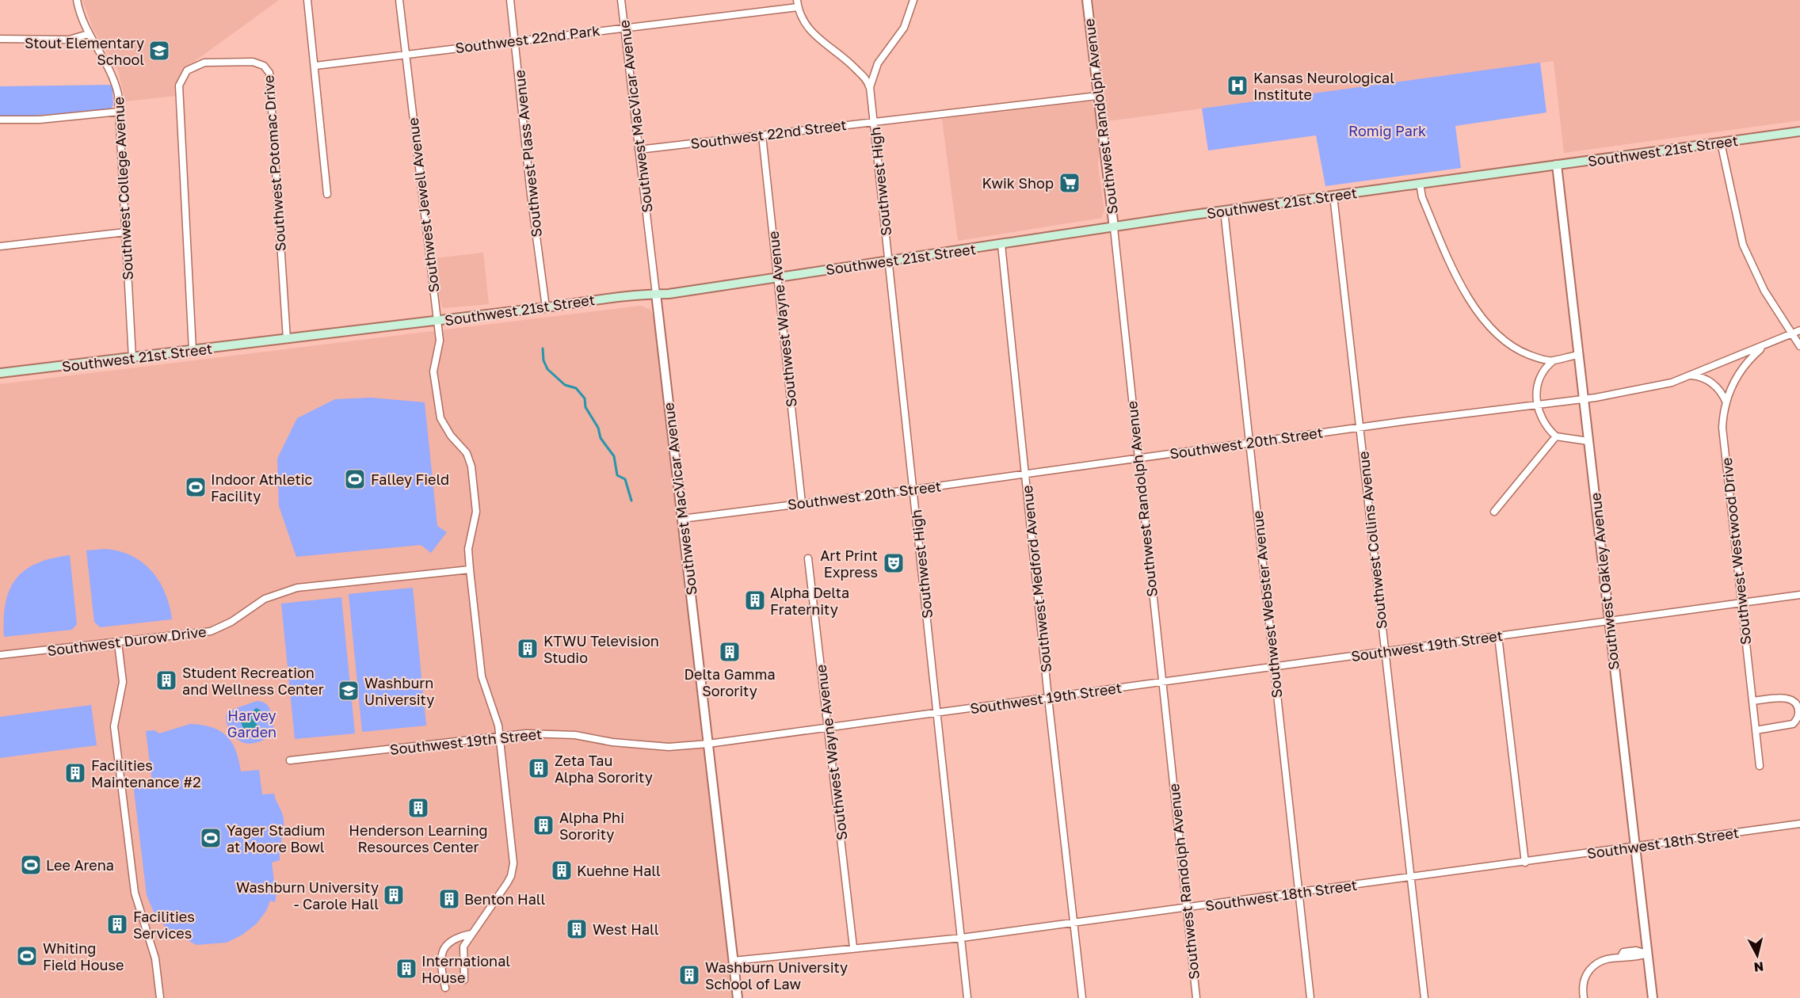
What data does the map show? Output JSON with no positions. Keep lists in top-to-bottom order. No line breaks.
{"streets":{"main road":["Southwest 21st Street"],"street":["Southwest 22nd Park","Southwest MacVicar Avenue","Southwest Randolph Avenue","Southwest 22nd Street","Southwest Plass Avenue","Southwest Potomac Drive","Southwest High","Southwest College Avenue","Southwest Jewell Avenue","Southwest Wayne Avenue","Southwest 20th Street","Southwest Collins Avenue","Southwest Westwood Drive","Southwest Medford Avenue","Southwest Oakley Avenue","Southwest Webster Avenue","Southwest Durow Drive","Southwest 19th Street","Southwest 18th Street"]},"crossings":[["Southwest 22nd Park","Southwest MacVicar Avenue"],["Southwest 22nd Park","Southwest Plass Avenue"],["Southwest 22nd Park","Southwest Jewell Avenue"],["Southwest MacVicar Avenue","Southwest 22nd Street"],["Southwest MacVicar Avenue","Southwest 21st Street"],["Southwest MacVicar Avenue","Southwest 20th Street"],["Southwest MacVicar Avenue","Southwest 19th Street"],["Southwest MacVicar Avenue","Southwest 18th Street"],["Southwest Randolph Avenue","Southwest 22nd Street"],["Southwest Randolph Avenue","Southwest 21st Street"],["Southwest Randolph Avenue","Southwest 20th Street"],["Southwest Randolph Avenue","Southwest 19th Street"],["Southwest Randolph Avenue","Southwest 18th Street"],["Southwest 22nd Street","Southwest High"],["Southwest 22nd Street","Southwest Wayne Avenue"],["Southwest 21st Street","Southwest Plass Avenue"],["Southwest 21st Street","Southwest Potomac Drive"],["Southwest 21st Street","Southwest High"],["Southwest 21st Street","Southwest College Avenue"],["Southwest 21st Street","Southwest Jewell Avenue"],["Southwest 21st Street","Southwest Wayne Avenue"],["Southwest 21st Street","Southwest Collins Avenue"],["Southwest 21st Street","Southwest Medford Avenue"],["Southwest 21st Street","Southwest Oakley Avenue"],["Southwest 21st Street","Southwest Webster Avenue"],["Southwest High","Southwest 20th Street"],["Southwest High","Southwest 19th Street"],["Southwest High","Southwest 18th Street"],["Southwest Jewell Avenue","Southwest Durow Drive"],["Southwest Jewell Avenue","Southwest 19th Street"],["Southwest Wayne Avenue","Southwest 20th Street"],["Southwest Wayne Avenue","Southwest 19th Street"],["Southwest Wayne Avenue","Southwest 18th Street"],["Southwest 20th Street","Southwest Collins Avenue"],["Southwest 20th Street","Southwest Westwood Drive"],["Southwest 20th Street","Southwest Medford Avenue"],["Southwest 20th Street","Southwest Oakley Avenue"],["Southwest 20th Street","Southwest Webster Avenue"],["Southwest Collins Avenue","Southwest 19th Street"],["Southwest Collins Avenue","Southwest 18th Street"],["Southwest Westwood Drive","Southwest 19th Street"],["Southwest Medford Avenue","Southwest 19th Street"],["Southwest Medford Avenue","Southwest 18th Street"],["Southwest Oakley Avenue","Southwest 19th Street"],["Southwest Oakley Avenue","Southwest 18th Street"],["Southwest Webster Avenue","Southwest 19th Street"],["Southwest Webster Avenue","Southwest 18th Street"]],"parks":["Romig Park","Harvey Garden"],"places":{"school or university":["Stout Elementary School","Washburn University"],"hospital":["Kansas Neurological Institute"],"supermarket":["Kwik Shop"],"sports":["Falley Field","Indoor Athletic Facility","Yager Stadium at Moore Bowl","Lee Arena","Whiting Field House"],"theatre":["Art Print Express"],"building":["Alpha Delta Fraternity","KTWU Television Studio","Delta Gamma Sorority","Student Recreation and Wellness Center","Zeta Tau Alpha Sorority","Facilities Maintenance #2","Henderson Learning Resources Center","Alpha Phi Sorority","Kuehne Hall","Washburn University - Carole Hall","Benton Hall","Facilities Services","West Hall","International House","Washburn University School of Law"]},"north":"bottom"}
